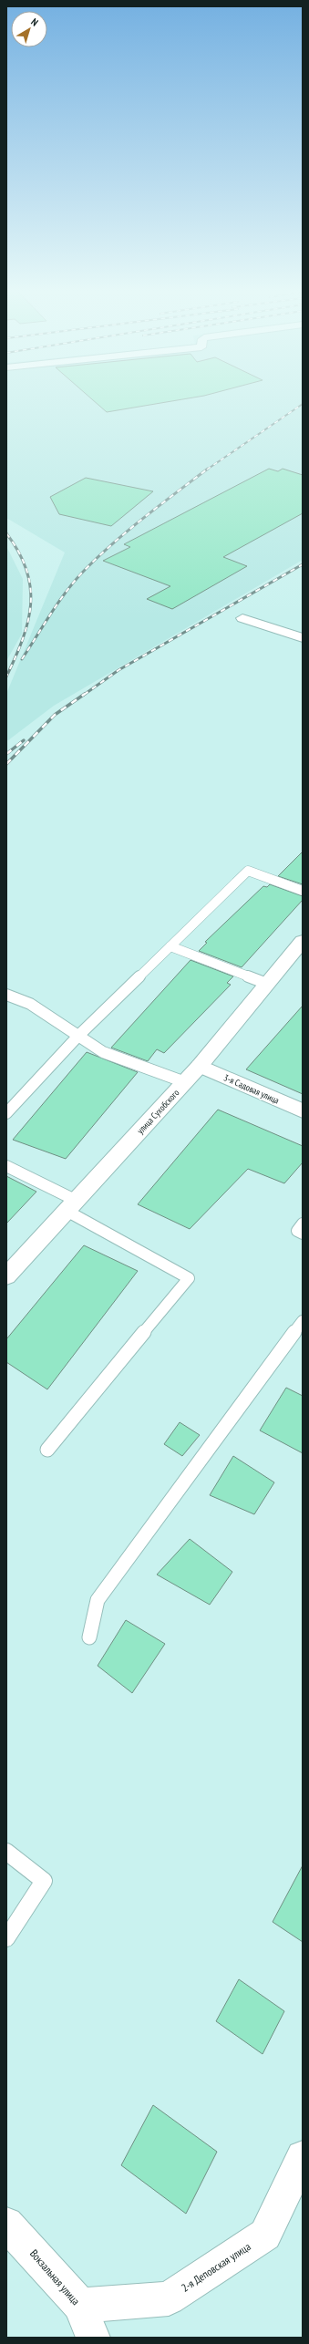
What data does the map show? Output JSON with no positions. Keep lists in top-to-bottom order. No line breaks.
{"streets":{"street":["3-я Садовая улица","улица Сухобского","2-я Деповская улица","Вокзальная улица"]},"crossings":[["3-я Садовая улица","улица Сухобского"],["2-я Деповская улица","Вокзальная улица"]],"north":"top right"}
